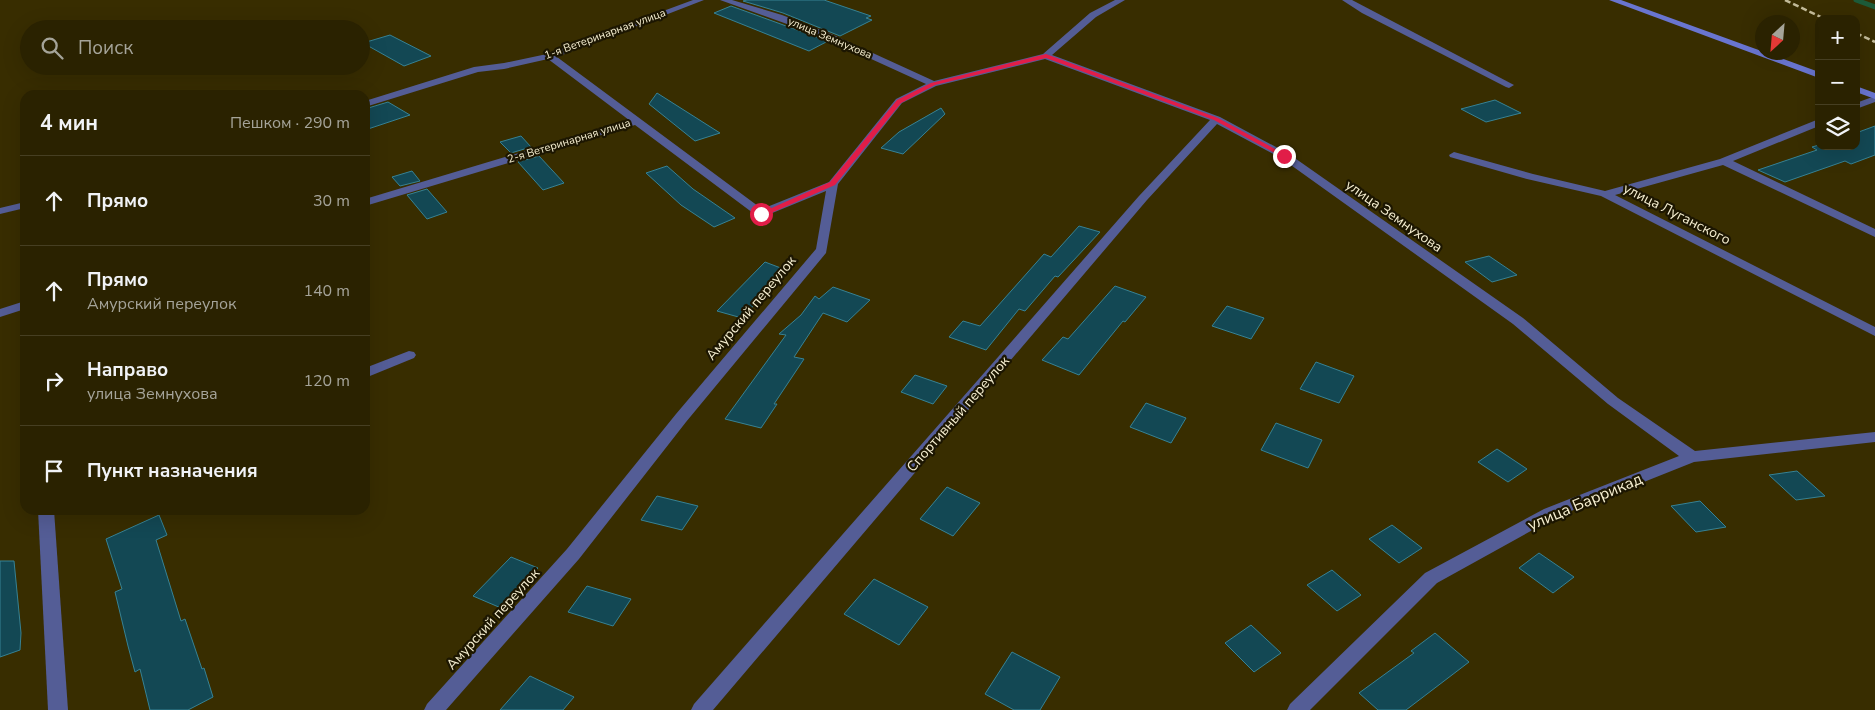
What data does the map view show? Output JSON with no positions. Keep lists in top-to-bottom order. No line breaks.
{"streets":{"street":["1-я Ветеринарная улица","улица Земнухова","2-я Ветеринарная улица","улица Луганского","Амурский переулок","Спортивный переулок","улица Баррикад"]},"crossings":[["улица Земнухова","Спортивный переулок"],["улица Земнухова","улица Баррикад"],["2-я Ветеринарная улица","Амурский переулок"]],"north":"bottom left","page":{"map_buttons":["+","−"],"search":"Поиск","heading":["4 мин","Пешком · 290 m"],"list":[["Прямо","30 m"],["Прямо","Амурский переулок","140 m"],["Направо","улица Земнухова","120 m"],"Пункт назначения"]}}
